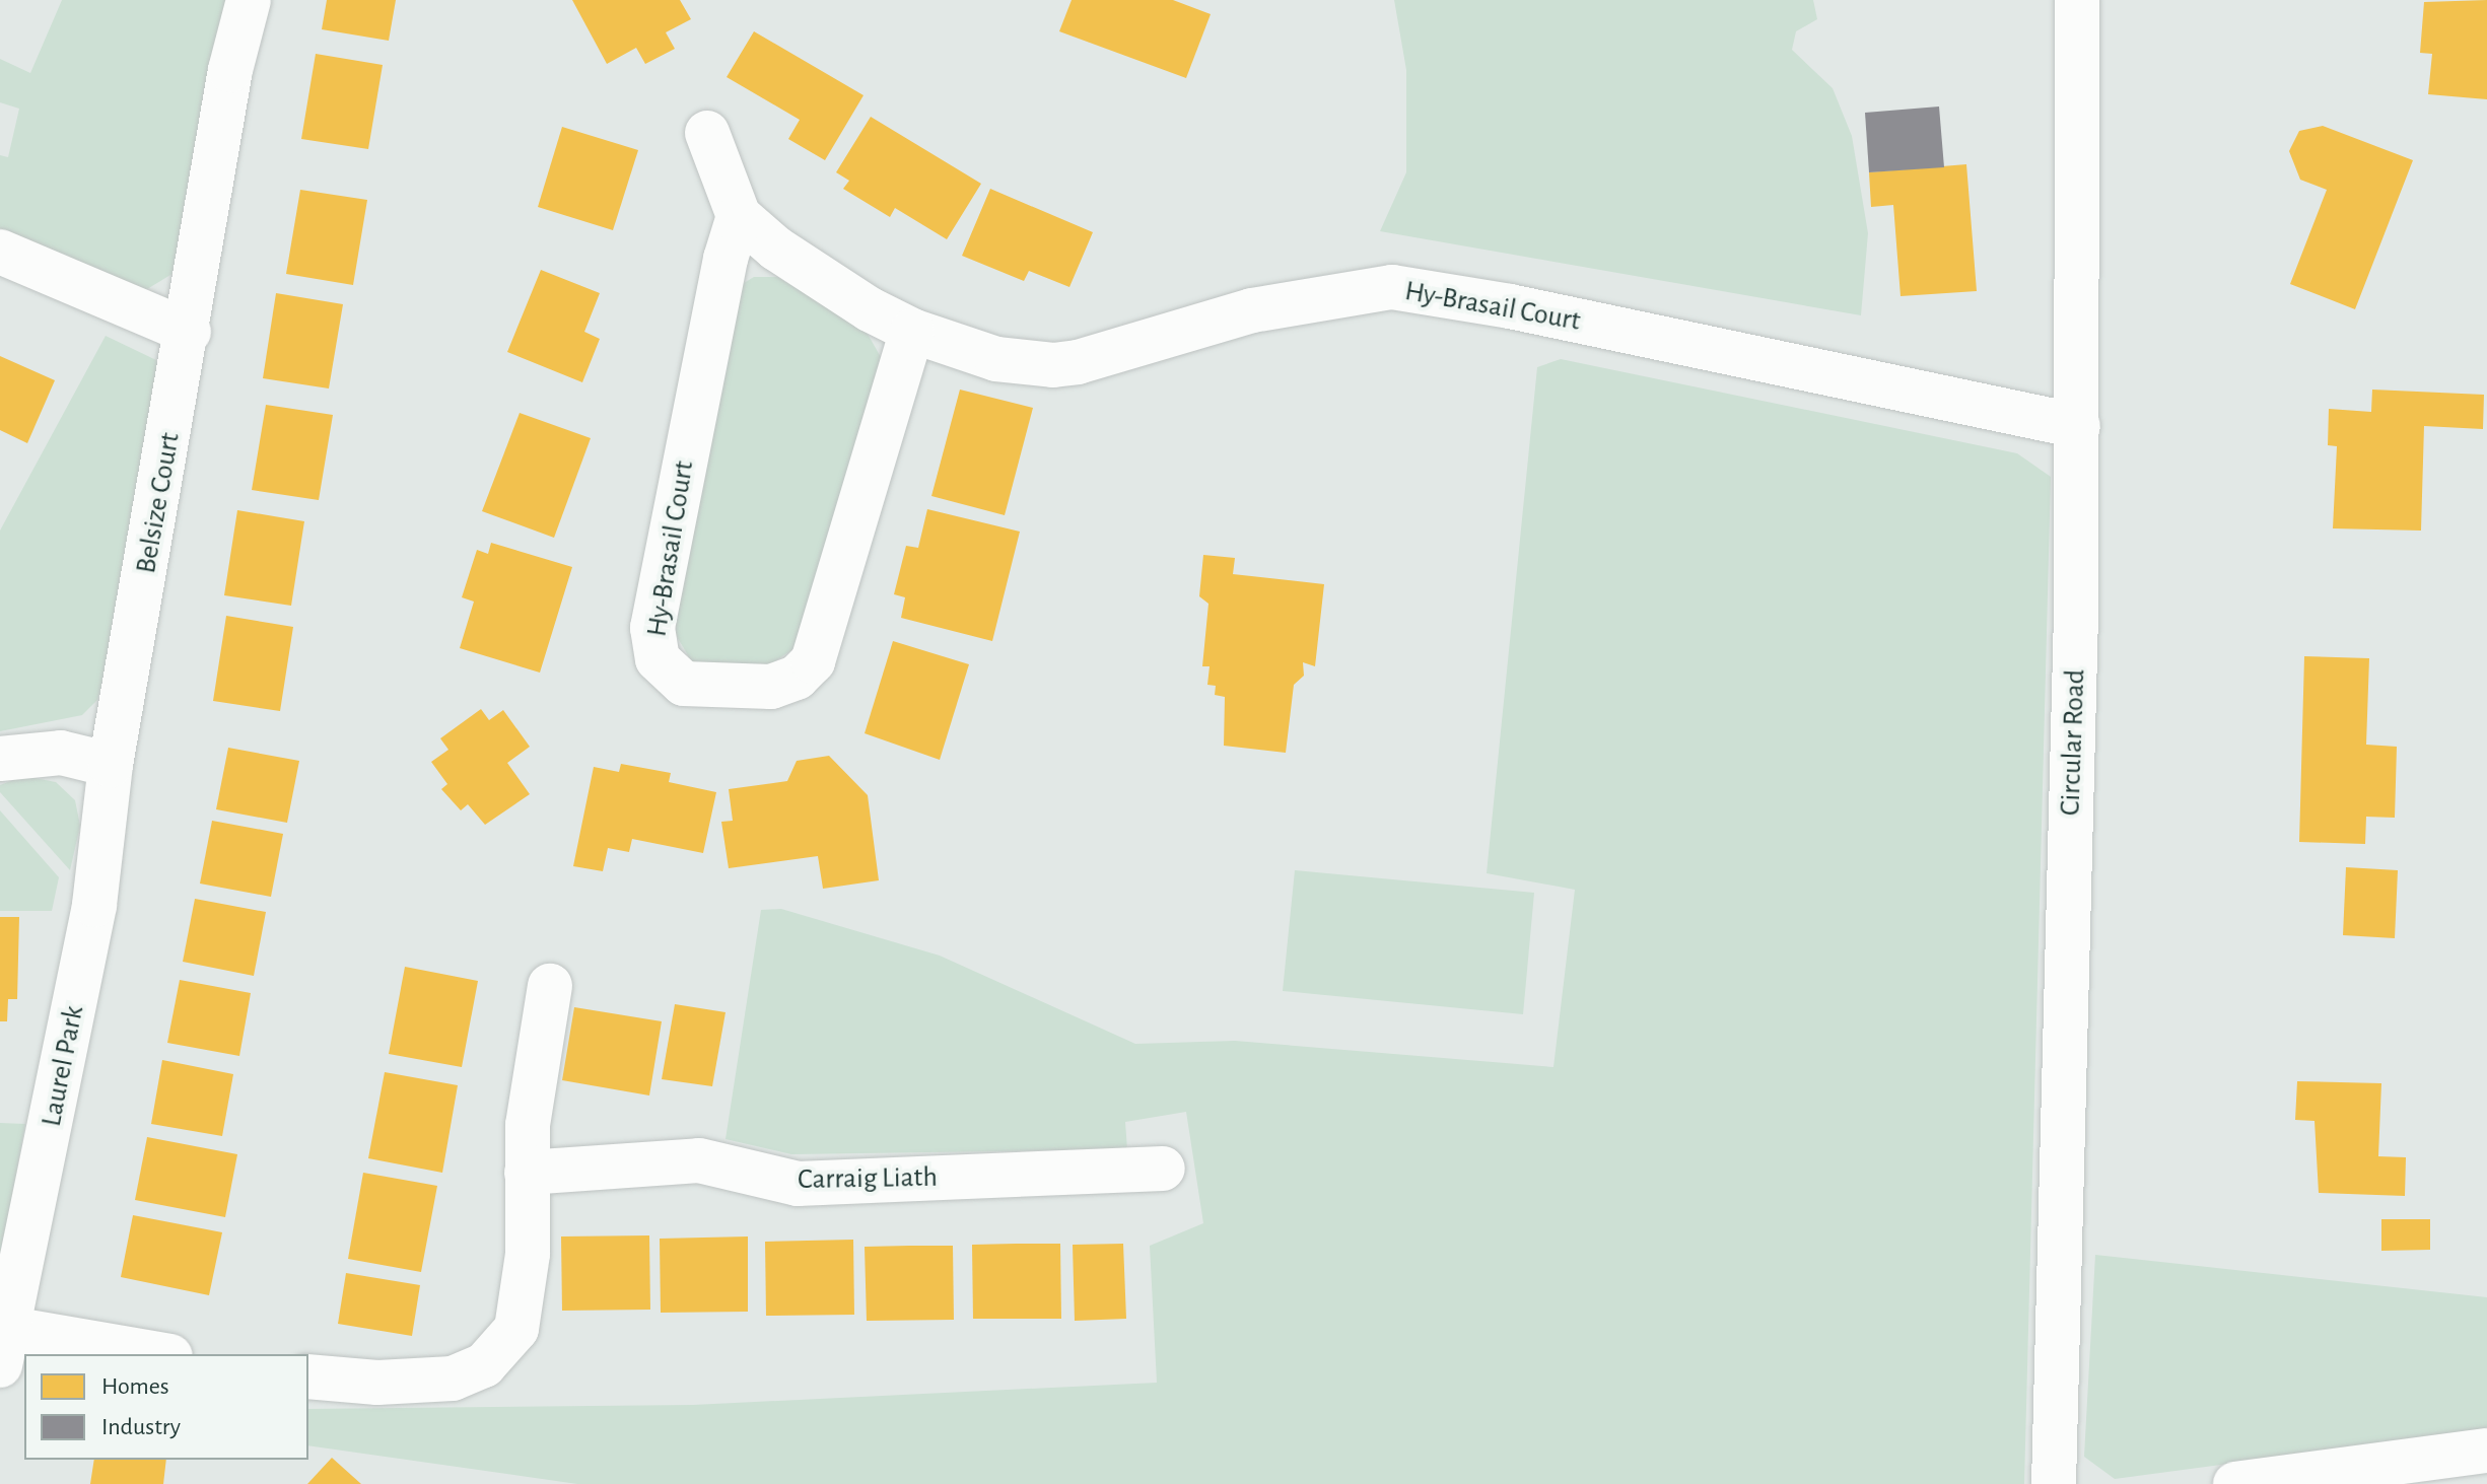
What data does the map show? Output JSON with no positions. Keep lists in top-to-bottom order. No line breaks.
{"streets":{"street":["Hy-Brasail Court","Belsize Court","Circular Road","Laurel Park","Carraig Liath"]},"crossings":[["Hy-Brasail Court","Circular Road"],["Belsize Court","Laurel Park"]],"legend":["Homes","Industry"]}
